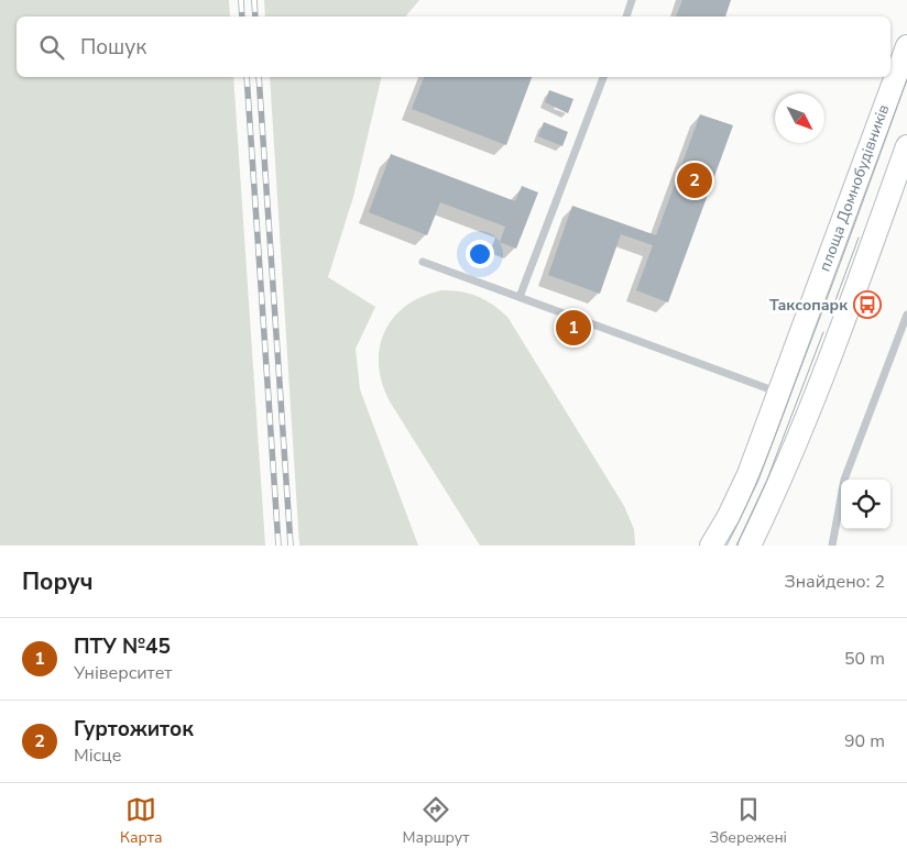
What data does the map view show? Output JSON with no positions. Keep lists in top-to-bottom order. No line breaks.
{"streets":{"main road":["площа Домнобудівників"]},"places":{"bus stop":["Таксопарк"]},"north":"bottom right","page":{"search":"Пошук","pins":["2","1"],"heading":["Поруч","Знайдено: 2"],"list":[{"mark":"1","name":"ПТУ №45","note":"Університет","value":"50 m"},{"mark":"2","name":"Гуртожиток","note":"Місце","value":"90 m"}],"nav":["Карта","Маршрут","Збережені"]}}
